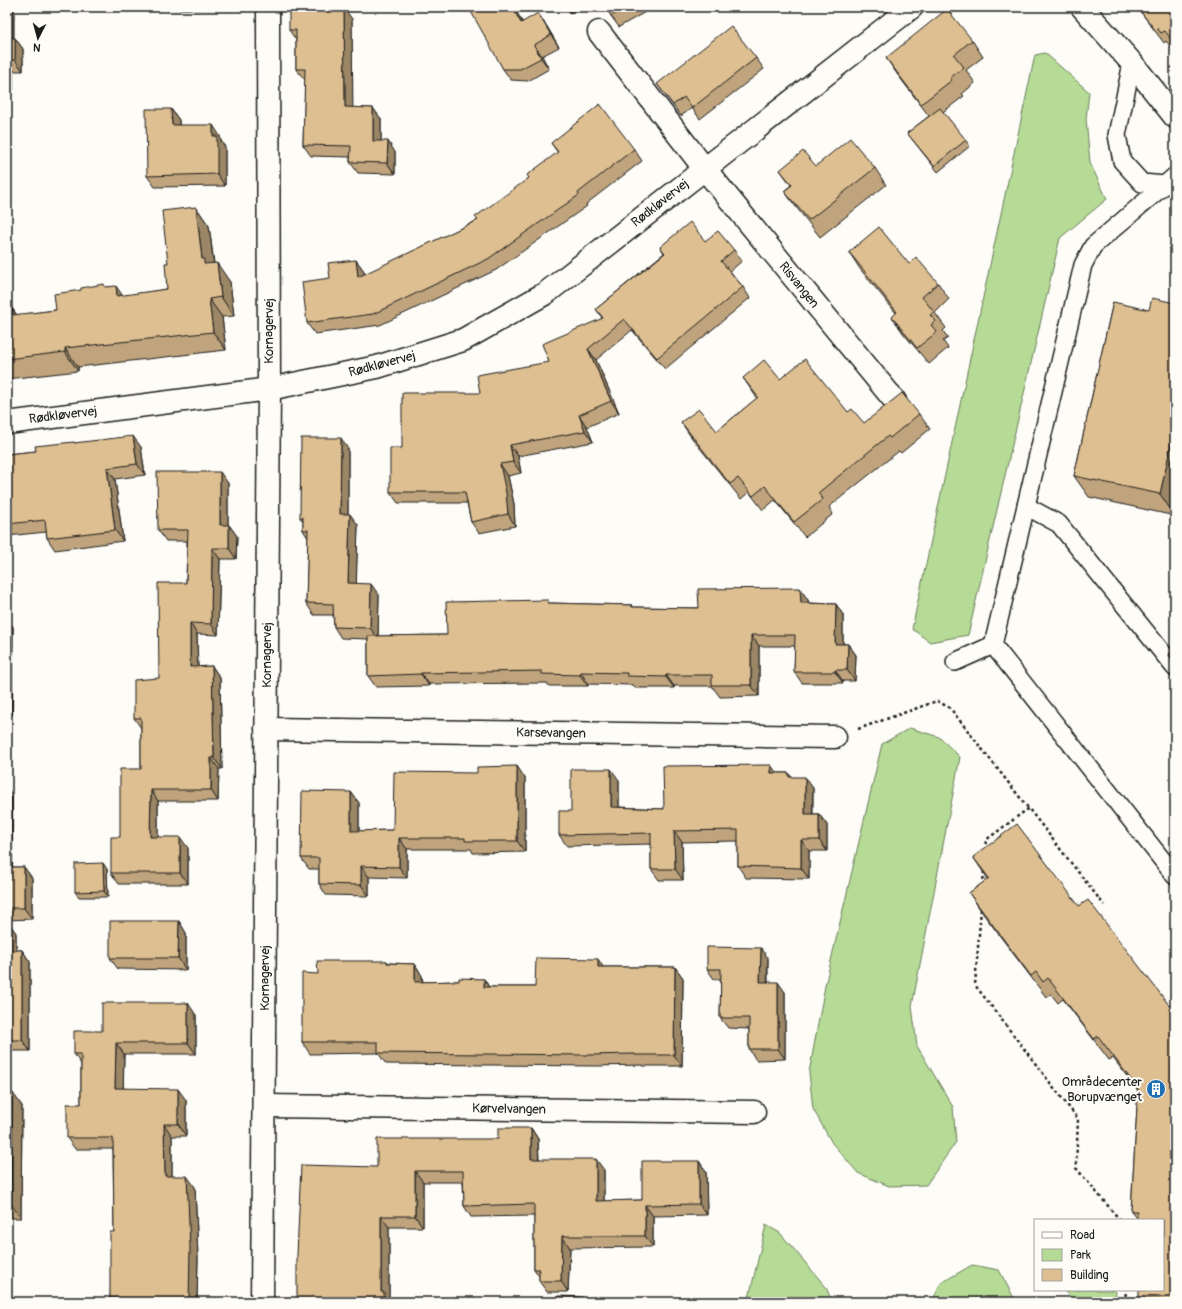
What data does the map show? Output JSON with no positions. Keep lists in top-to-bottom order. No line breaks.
{"streets":{"street":["Rødkløvervej","Risvangen","Kornagervej","Karsevangen","Kørvelvangen"]},"crossings":[["Rødkløvervej","Risvangen"],["Rødkløvervej","Kornagervej"],["Kornagervej","Karsevangen"],["Kornagervej","Kørvelvangen"]],"places":{"building":["Områdecenter Borupvænget"]},"legend":["Road","Park","Building"],"north":"bottom"}
